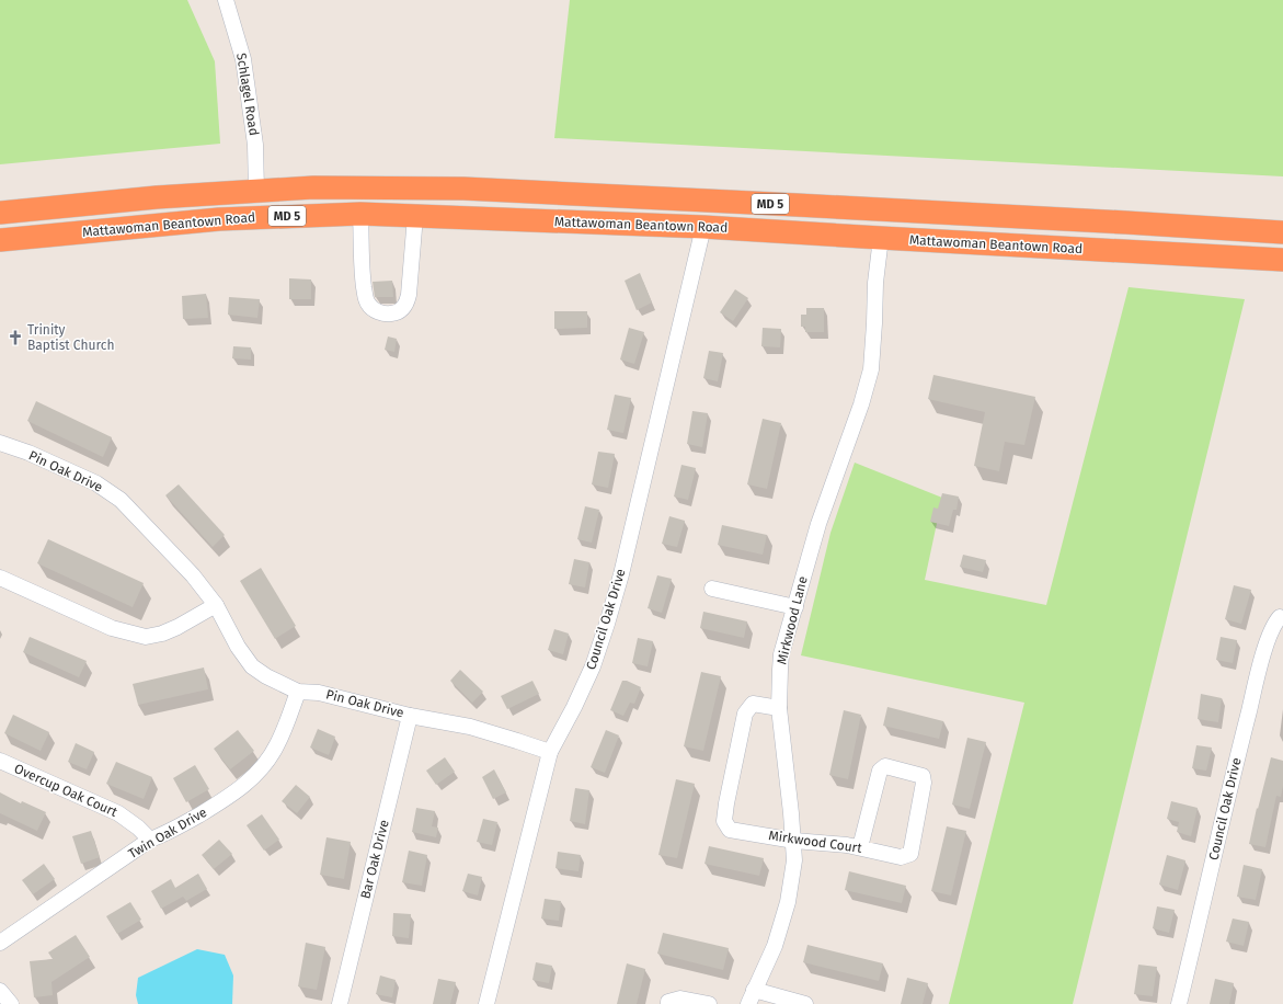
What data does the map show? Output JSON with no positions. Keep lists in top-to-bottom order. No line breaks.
{"streets":{"highway":["MD 5","Mattawoman Beantown Road"],"street":["Schlagel Road","Pin Oak Drive","Council Oak Drive","Mirkwood Lane","Overcup Oak Court","Twin Oak Drive","Mirkwood Court","Bar Oak Drive"]},"crossings":[["Schlagel Road","Mattawoman Beantown Road"],["Mattawoman Beantown Road","Council Oak Drive"],["Mattawoman Beantown Road","Mirkwood Lane"],["Pin Oak Drive","Council Oak Drive"],["Pin Oak Drive","Twin Oak Drive"],["Pin Oak Drive","Bar Oak Drive"],["Mirkwood Lane","Mirkwood Court"],["Overcup Oak Court","Twin Oak Drive"]],"places":{"church":["Trinity Baptist Church"]}}
